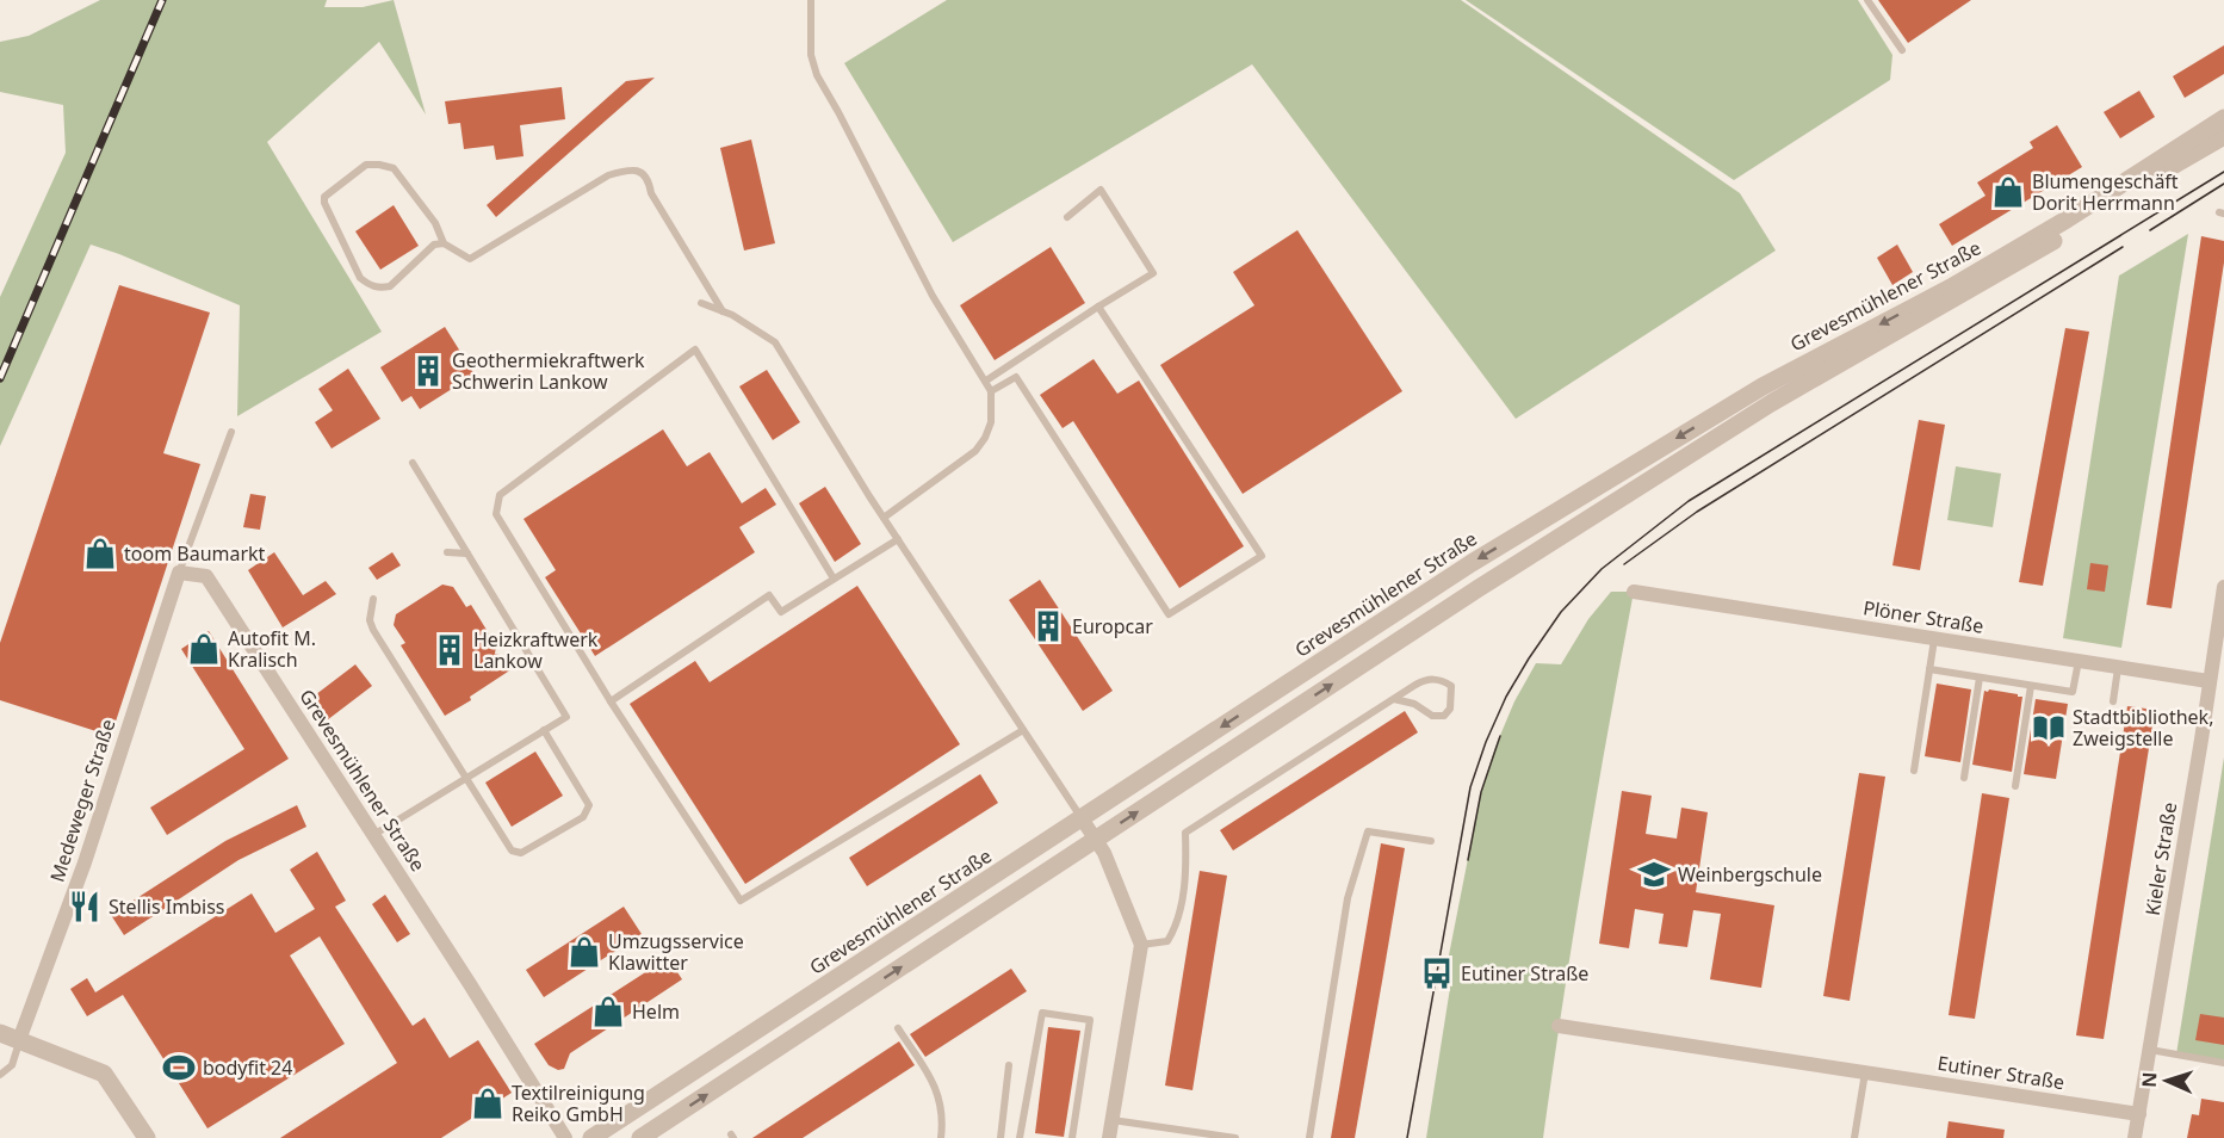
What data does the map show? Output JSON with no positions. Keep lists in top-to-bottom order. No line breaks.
{"streets":{"street":["Grevesmühlener Straße","Plöner Straße","Medeweger Straße","Kieler Straße","Eutiner Straße"]},"crossings":[["Grevesmühlener Straße","Medeweger Straße"],["Plöner Straße","Kieler Straße"],["Kieler Straße","Eutiner Straße"]],"places":{"shop":["Blumengeschäft Dorit Herrmann","toom Baumarkt","Autofit M. Kralisch","Umzugsservice Klawitter","Helm","Textilreinigung Reiko GmbH"],"building":["Geothermiekraftwerk Schwerin Lankow","Europcar","Heizkraftwerk Lankow"],"library":["Stadtbibliothek, Zweigstelle"],"school or university":["Weinbergschule"],"restaurant":["Stellis Imbiss"],"bus stop":["Eutiner Straße"],"sports":["bodyfit 24"]},"north":"left"}
